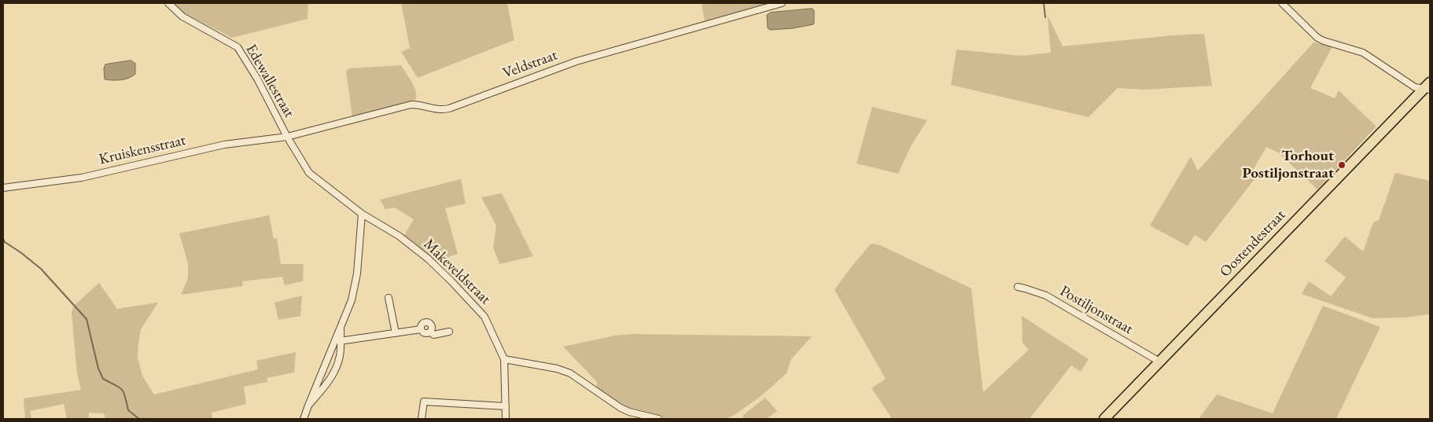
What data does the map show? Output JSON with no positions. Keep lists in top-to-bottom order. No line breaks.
{"streets":{"main road":["Oostendestraat"],"street":["Veldstraat","Edewallestraat","Kruiskensstraat","Makeveldstraat","Postiljonstraat"]},"crossings":[["Veldstraat","Edewallestraat"],["Veldstraat","Kruiskensstraat"],["Veldstraat","Makeveldstraat"],["Edewallestraat","Kruiskensstraat"],["Edewallestraat","Makeveldstraat"],["Kruiskensstraat","Makeveldstraat"],["Oostendestraat","Postiljonstraat"]],"places":["Torhout Postiljonstraat"]}
